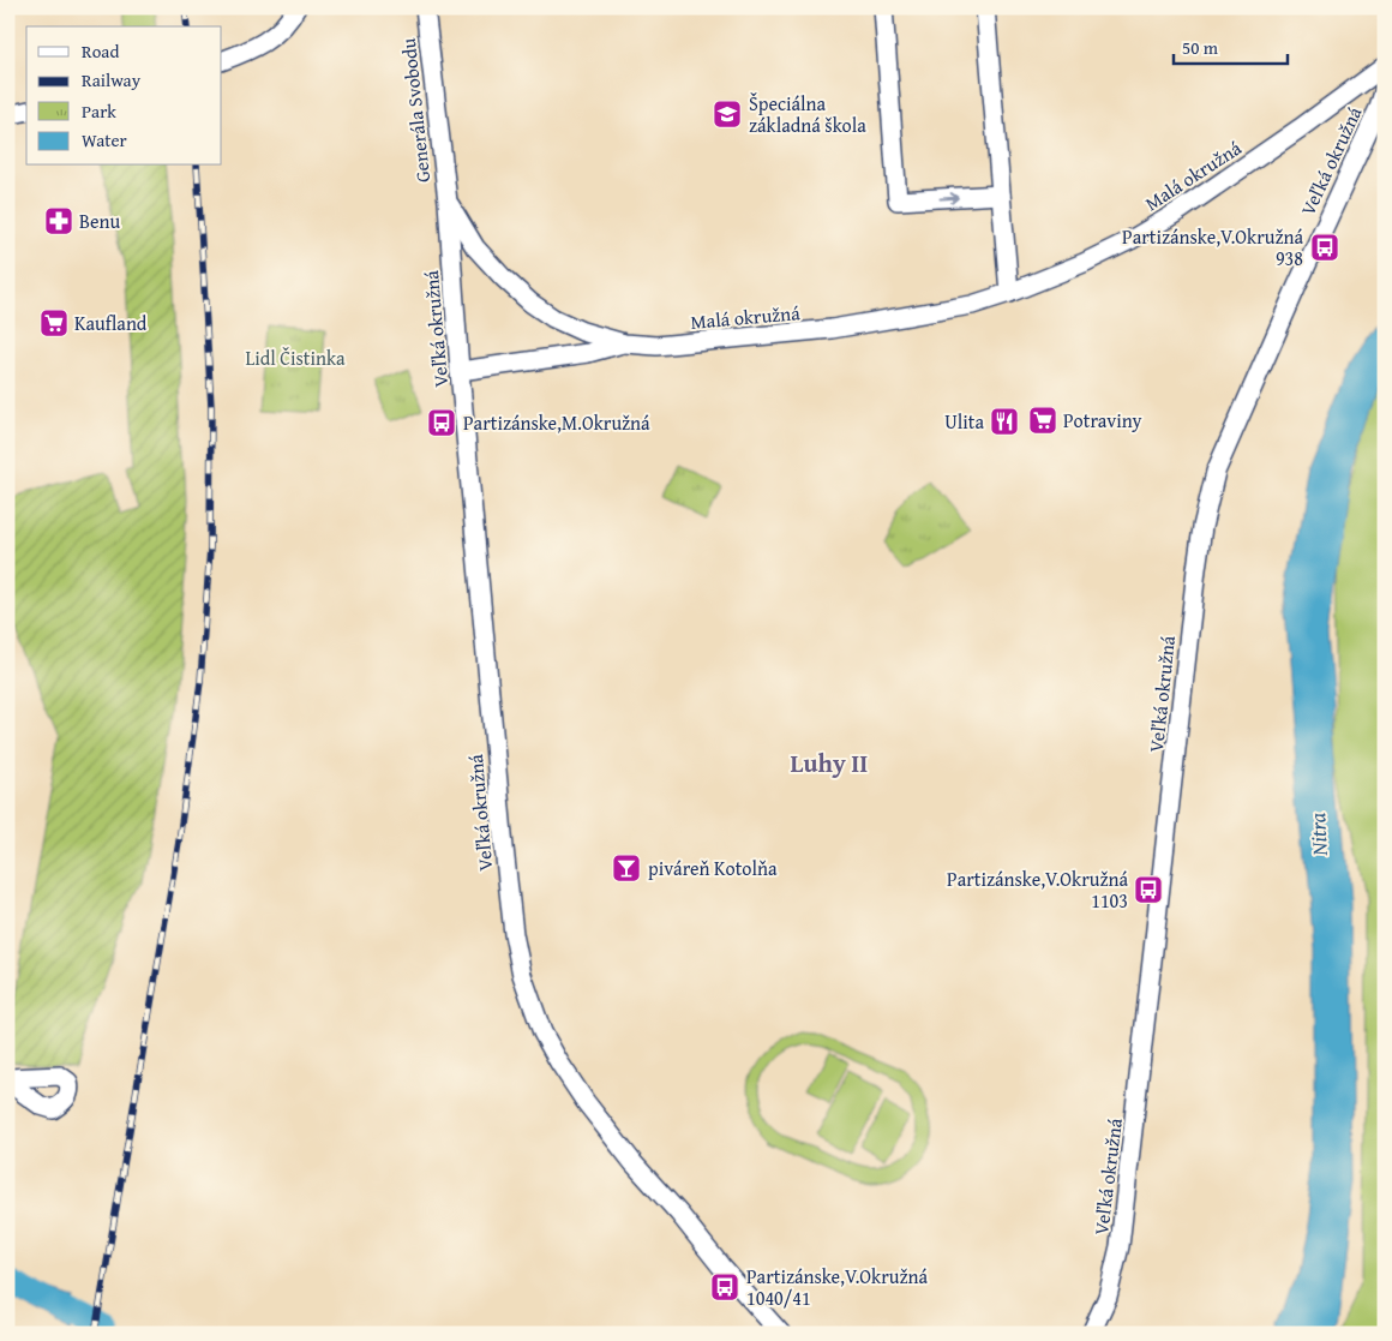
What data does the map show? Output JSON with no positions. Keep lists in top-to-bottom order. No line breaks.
{"streets":{"street":["Generála Svobodu","Veľká okružná","Malá okružná"]},"crossings":[["Generála Svobodu","Veľká okružná"],["Generála Svobodu","Malá okružná"],["Veľká okružná","Malá okružná"]],"districts":["Luhy II"],"water":["Nitra"],"parks":["Lidl Čistinka"],"places":{"school or university":["Špeciálna základná škola"],"pharmacy":["Benu"],"bus stop":["Partizánske,V.Okružná 938","Partizánske,M.Okružná","Partizánske,V.Okružná 1103","Partizánske,V.Okružná 1040/41"],"supermarket":["Kaufland","Potraviny"],"restaurant":["Ulita"],"bar":["piváreň Kotolňa"]},"legend":["Road","Railway","Park","Water"],"scale_bar":"50 m"}
